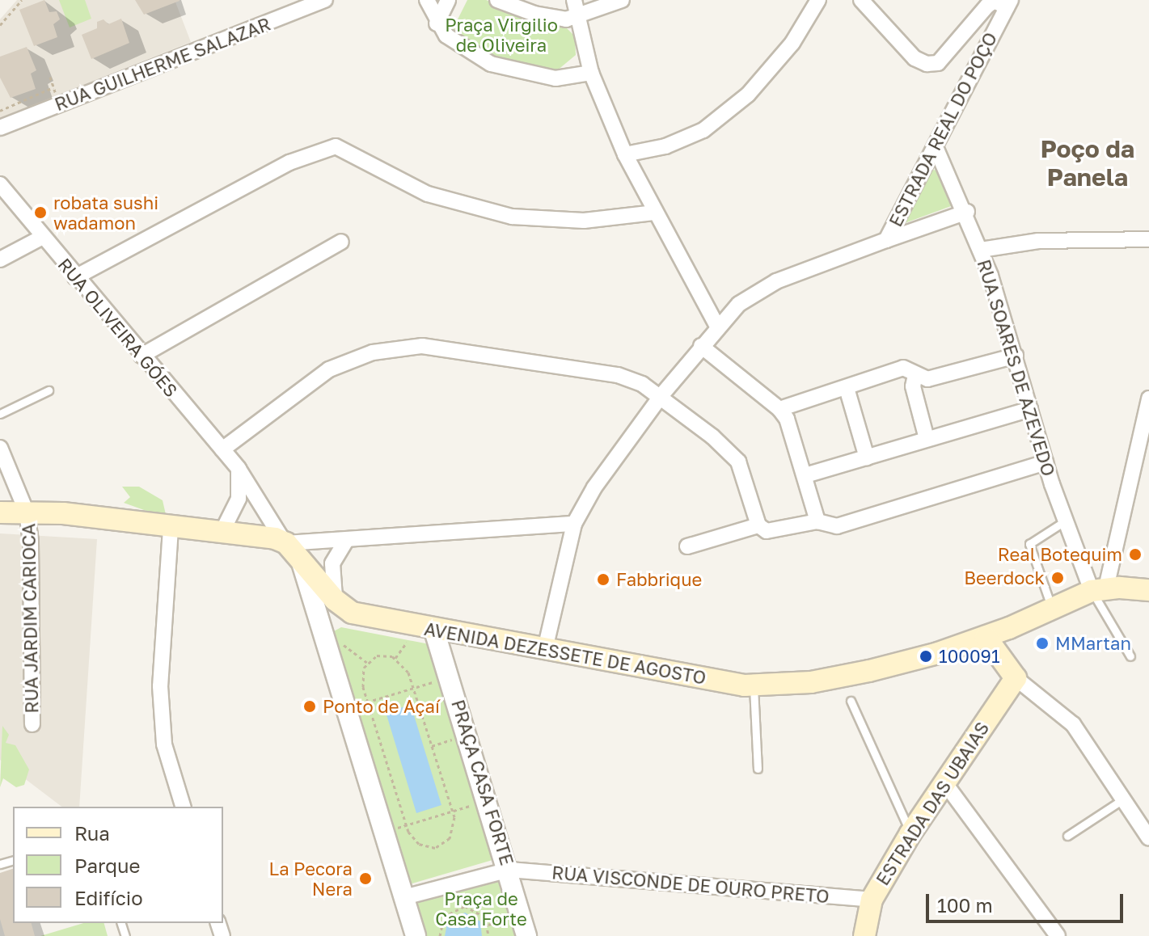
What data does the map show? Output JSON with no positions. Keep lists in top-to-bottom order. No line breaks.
{"streets":{"main road":["AVENIDA DEZESSETE DE AGOSTO","ESTRADA DAS UBAIAS"],"street":["RUA GUILHERME SALAZAR","ESTRADA REAL DO POÇO","RUA OLIVEIRA GÓES","RUA SOARES DE AZEVEDO","RUA JARDIM CARIOCA","PRAÇA CASA FORTE","RUA VISCONDE DE OURO PRETO"]},"crossings":[["ESTRADA REAL DO POÇO","RUA SOARES DE AZEVEDO"],["ESTRADA REAL DO POÇO","AVENIDA DEZESSETE DE AGOSTO"],["RUA OLIVEIRA GÓES","AVENIDA DEZESSETE DE AGOSTO"],["RUA SOARES DE AZEVEDO","AVENIDA DEZESSETE DE AGOSTO"],["AVENIDA DEZESSETE DE AGOSTO","PRAÇA CASA FORTE"],["PRAÇA CASA FORTE","RUA VISCONDE DE OURO PRETO"],["ESTRADA DAS UBAIAS","RUA VISCONDE DE OURO PRETO"]],"districts":["Poço da Panela"],"parks":["Praça Virgilio de Oliveira","Praça de Casa Forte"],"places":["robata sushi wadamon","Real Botequim","Beerdock","Fabbrique","MMartan","100091","Ponto de Açaí","La Pecora Nera"],"legend":["Rua","Parque","Edifício"],"scale_bar":"100 m"}
